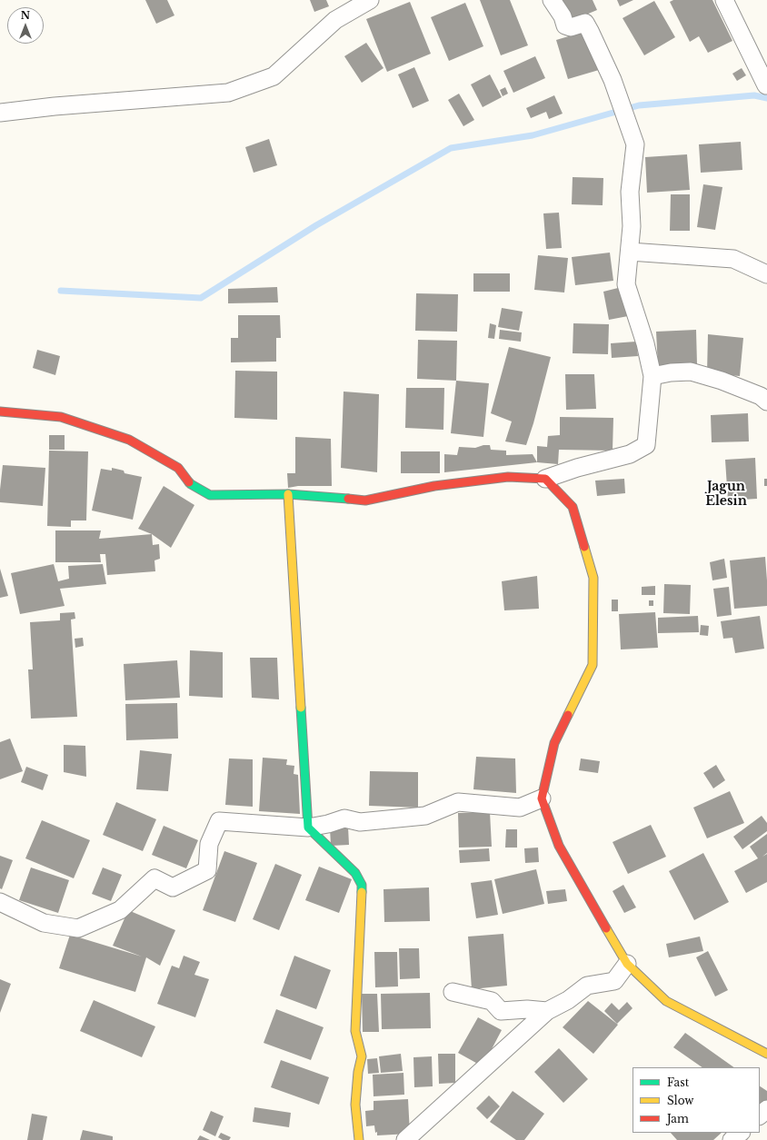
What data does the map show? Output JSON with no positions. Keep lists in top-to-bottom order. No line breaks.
{"districts":["Jagun Elesin"],"legend":["Fast","Slow","Jam"],"north":"top"}
